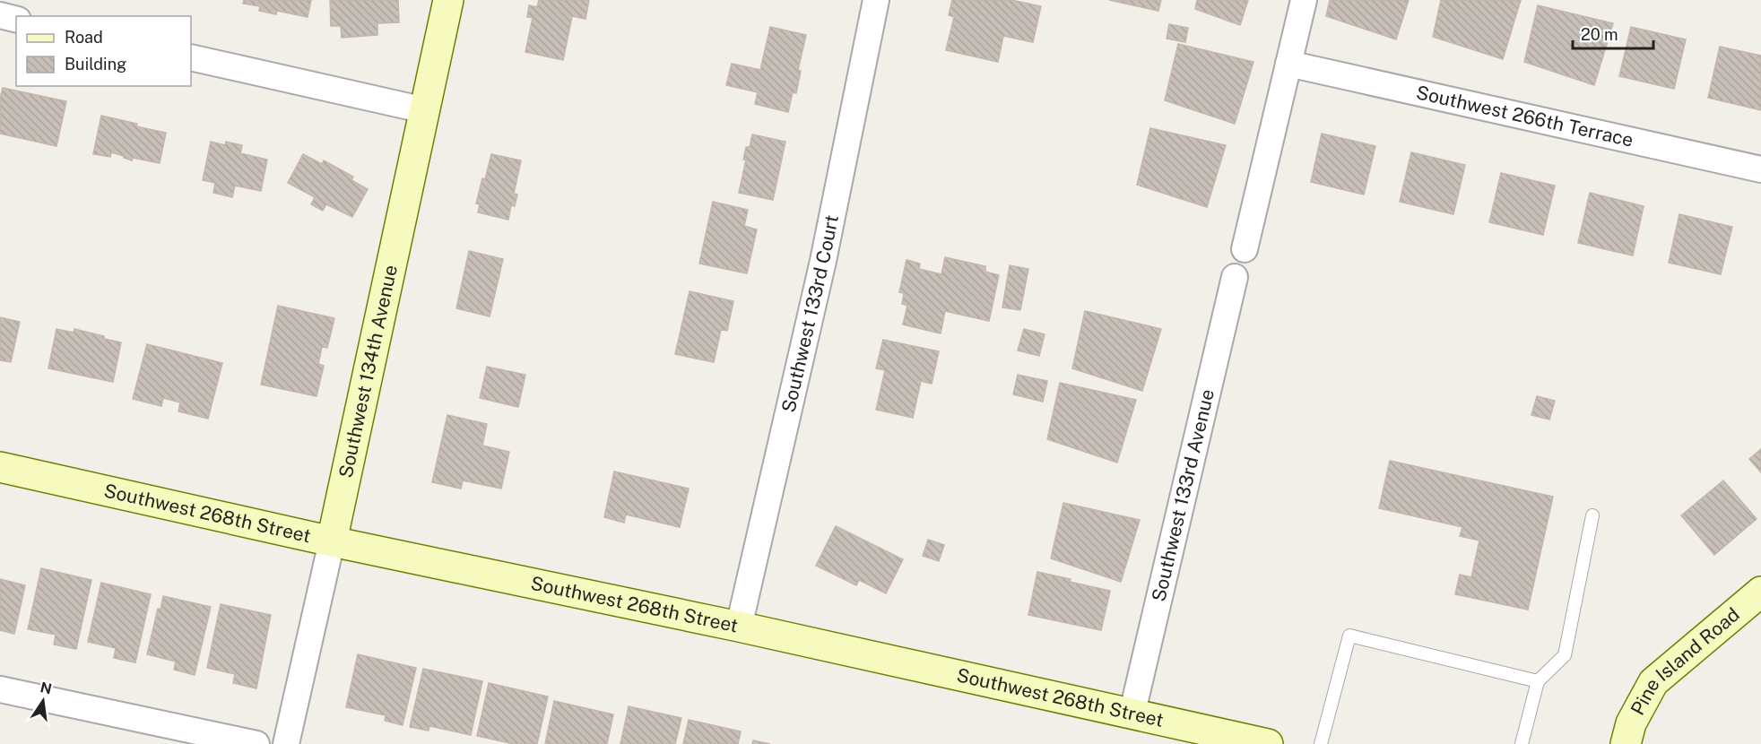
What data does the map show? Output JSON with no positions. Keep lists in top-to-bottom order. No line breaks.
{"streets":{"main road":["Southwest 134th Avenue","Southwest 268th Street","Pine Island Road"],"street":["Southwest 266th Terrace","Southwest 133rd Court","Southwest 133rd Avenue"]},"crossings":[["Southwest 133rd Court","Southwest 268th Street"],["Southwest 134th Avenue","Southwest 268th Street"],["Southwest 133rd Avenue","Southwest 268th Street"]],"legend":["Road","Building"],"scale_bar":"20 m","north":"top"}
